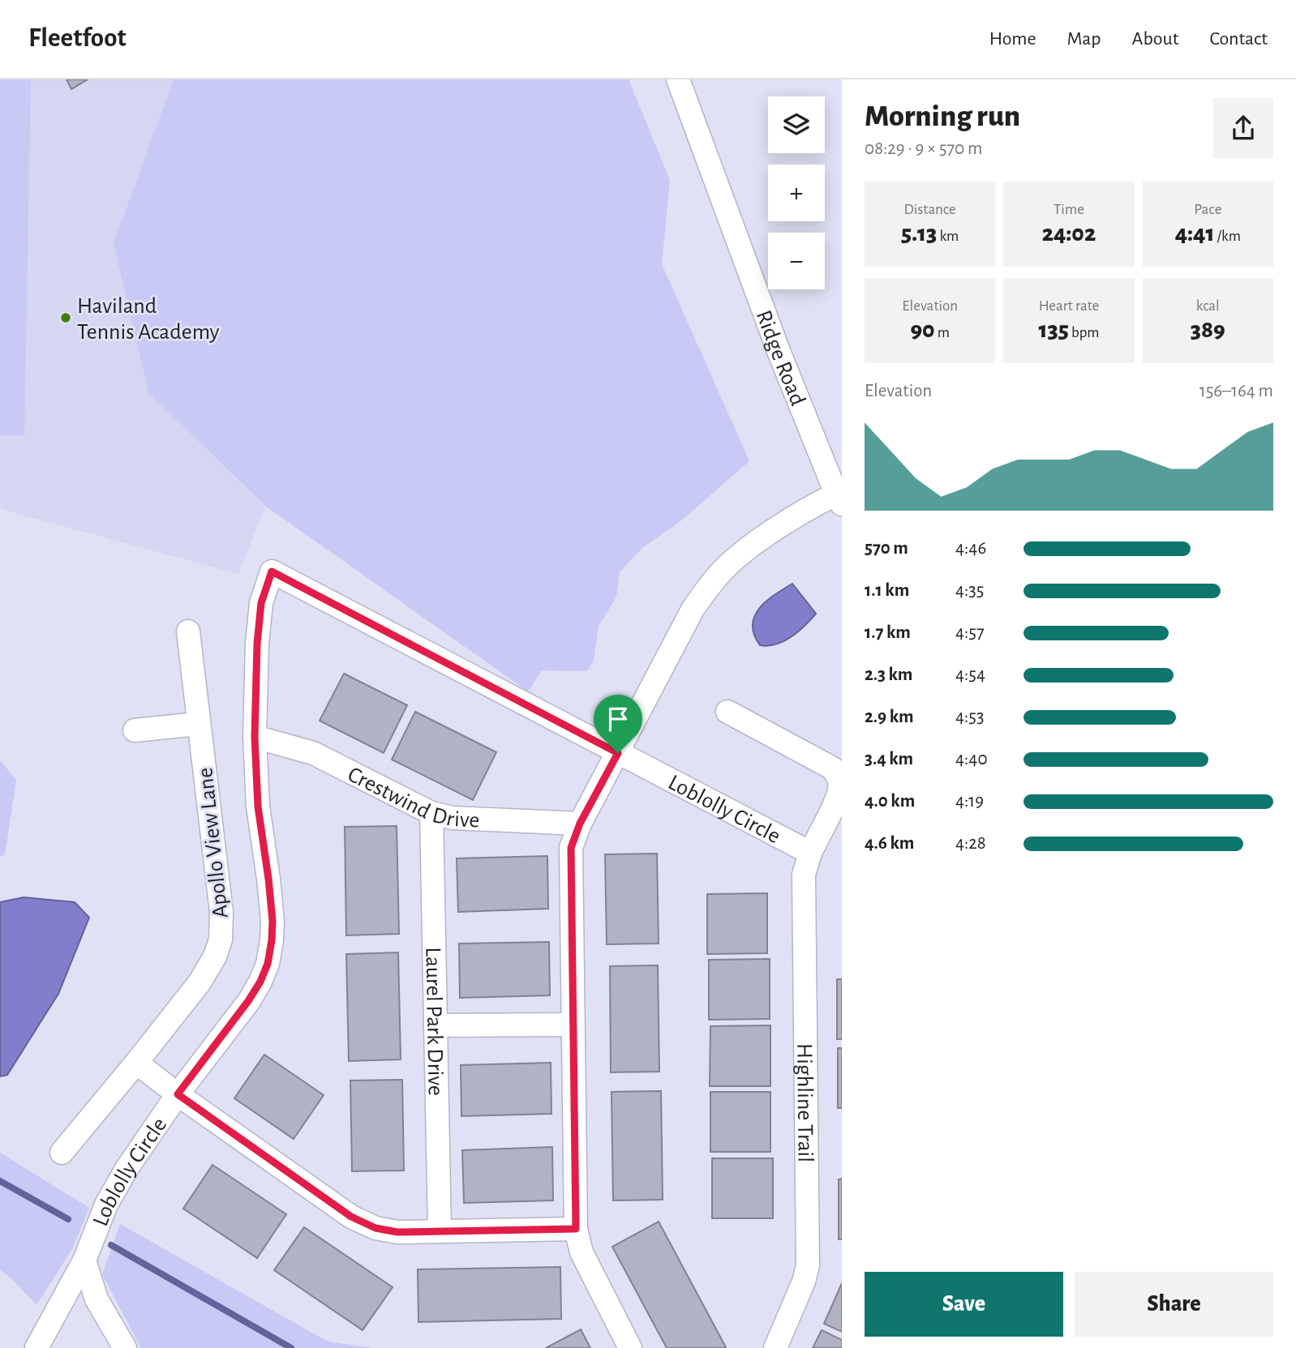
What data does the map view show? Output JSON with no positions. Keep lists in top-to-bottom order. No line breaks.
{"streets":{"street":["Ridge Road","Crestwind Drive","Loblolly Circle","Apollo View Lane","Laurel Park Drive","Highline Trail"]},"crossings":[["Crestwind Drive","Loblolly Circle"],["Crestwind Drive","Laurel Park Drive"],["Loblolly Circle","Highline Trail"]],"places":["Haviland Tennis Academy"],"page":{"header":"Fleetfoot","nav":["Home","Map","About","Contact"],"heading":["Morning run","08:29 · 9 × 570 m"],"map_buttons":["+","−"],"stats":[["Distance","5.13 km"],["Time","24:02"],["Pace","4:41 /km"],["Elevation","90 m"],["Heart rate","135 bpm"],["kcal","389"]],"chart":["Elevation","156–164 m"],"list":[{"name":"570 m","note":"4:46"},{"name":"1.1 km","note":"4:35"},{"name":"1.7 km","note":"4:57"},{"name":"2.3 km","note":"4:54"},{"name":"2.9 km","note":"4:53"},{"name":"3.4 km","note":"4:40"},{"name":"4.0 km","note":"4:19"},{"name":"4.6 km","note":"4:28"}],"buttons":["Save","Share"]}}
